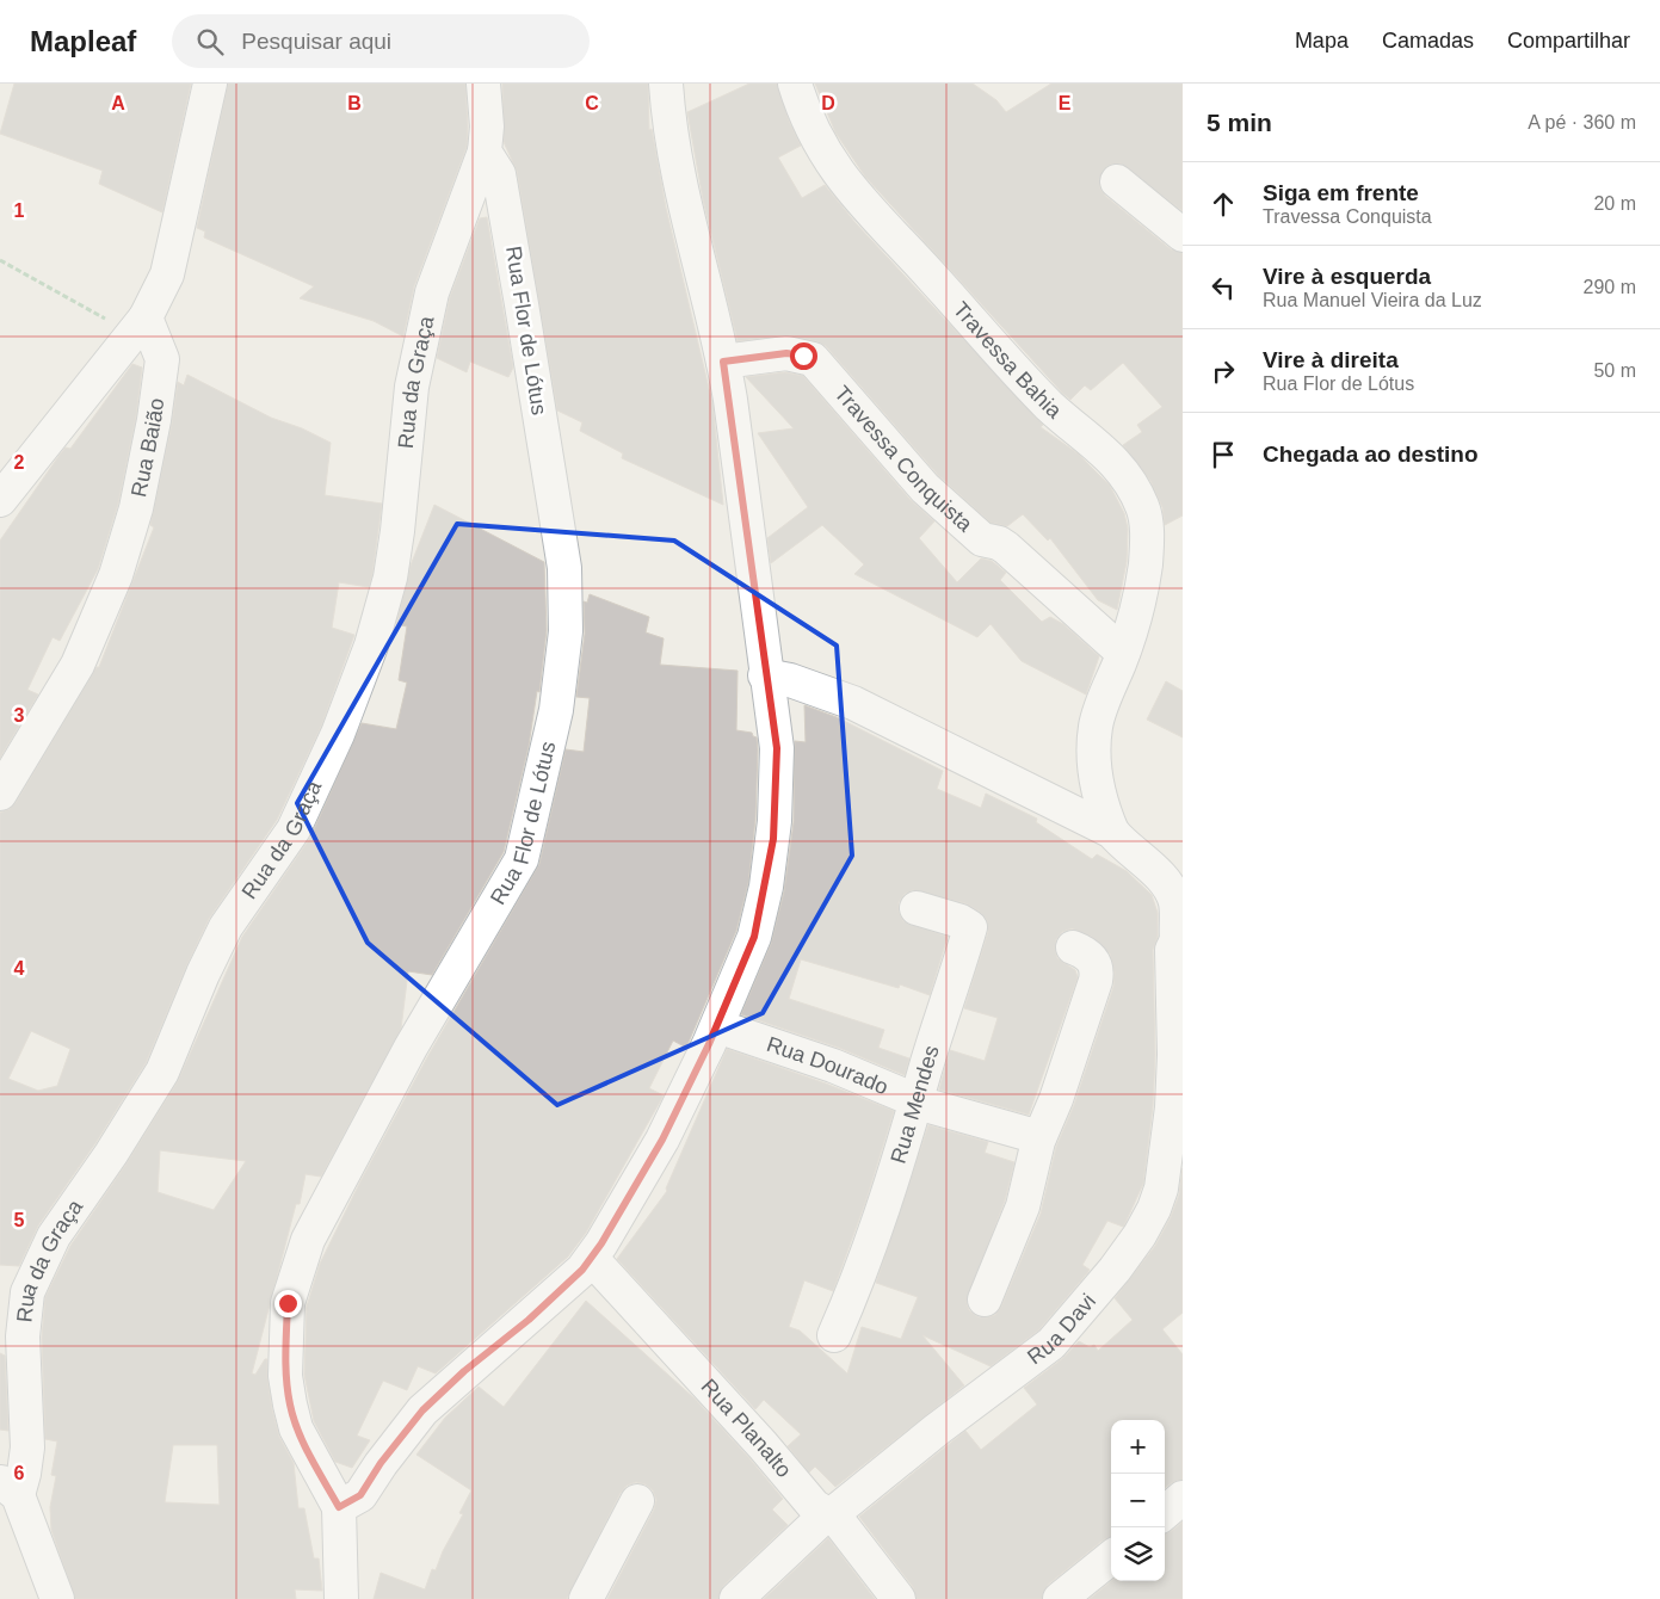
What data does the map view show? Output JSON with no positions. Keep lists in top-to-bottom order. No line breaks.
{"streets":{"street":["Rua Flor de Lótus","Travessa Bahia","Rua da Graça","Rua Baião","Travessa Conquista","Rua Dourado","Rua Mendes","Rua Davi","Rua Planalto"]},"crossings":[["Rua Flor de Lótus","Rua da Graça"],["Travessa Bahia","Travessa Conquista"],["Travessa Bahia","Rua Davi"],["Rua Dourado","Rua Mendes"],["Rua Davi","Rua Planalto"]],"page":{"header":"Mapleaf","search":"Pesquisar aqui","nav":["Mapa","Camadas","Compartilhar"],"heading":["5 min","A pé · 360 m"],"list":[["Siga em frente","Travessa Conquista","20 m"],["Vire à esquerda","Rua Manuel Vieira da Luz","290 m"],["Vire à direita","Rua Flor de Lótus","50 m"],"Chegada ao destino"],"map_buttons":["+","−"]},"grid":{"columns":["A","B","C","D","E"],"rows":["1","2","3","4","5","6"]}}
